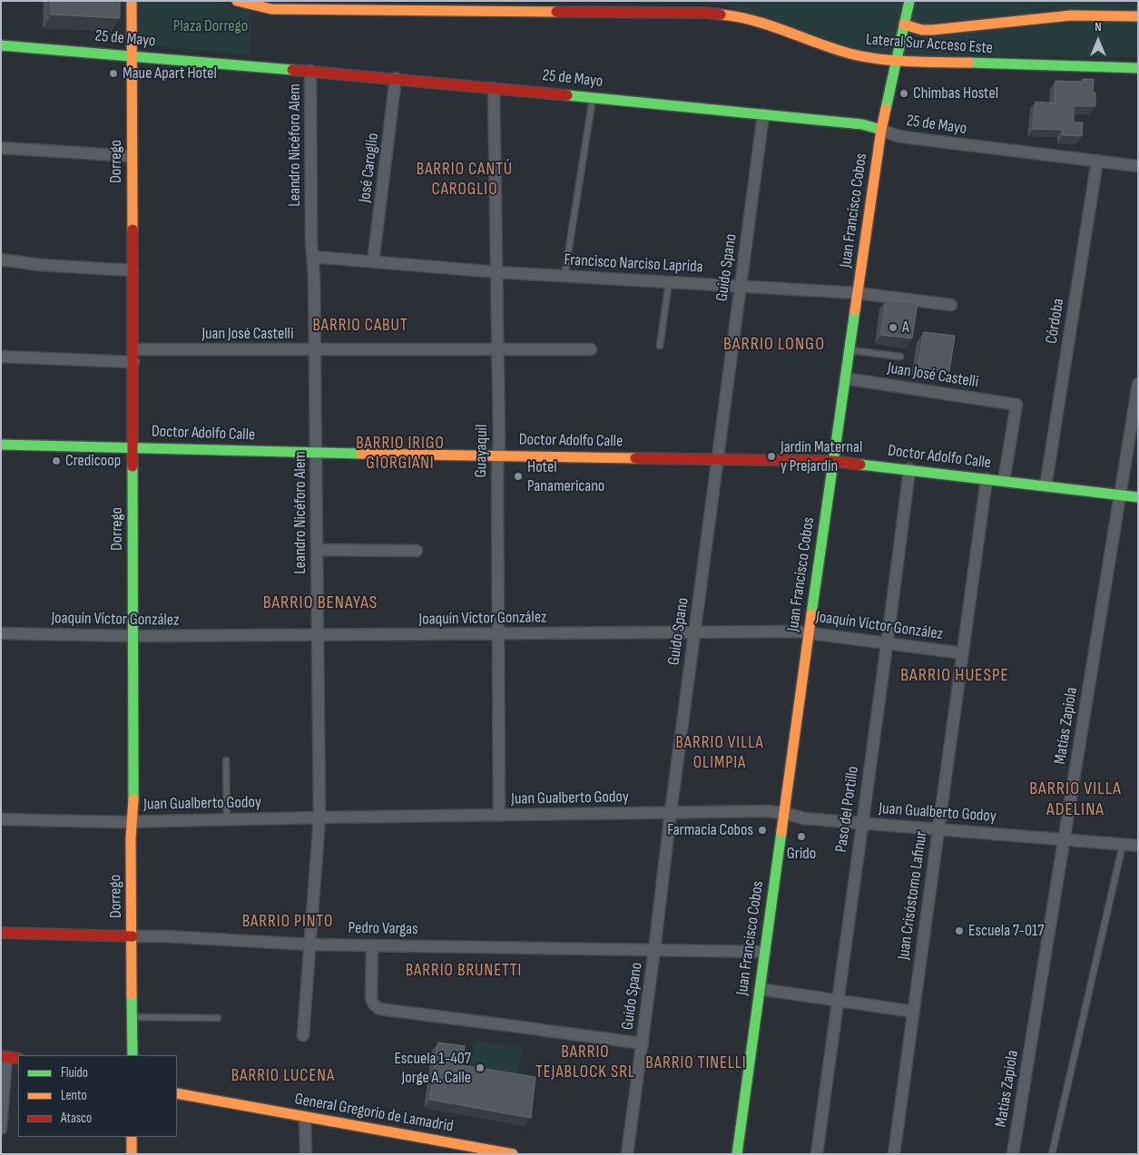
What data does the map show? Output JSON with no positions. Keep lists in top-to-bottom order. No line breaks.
{"streets":{"main road":["25 de Mayo","Lateral Sur Acceso Este","Dorrego","Juan Francisco Cobos","Doctor Adolfo Calle","Pedro Vargas","General Gregorio de Lamadrid"],"street":["Leandro Nicéforo Alem","José Caroglio","Francisco Narciso Laprida","Guido Spano","Córdoba","Juan José Castelli","Guayaquil","Joaquín Víctor González","Matías Zapiola","Juan Gualberto Godoy","Paso del Portillo","Juan Crisóstomo Lafinur"]},"crossings":[["25 de Mayo","Leandro Nicéforo Alem"],["25 de Mayo","Dorrego"],["25 de Mayo","José Caroglio"],["25 de Mayo","Juan Francisco Cobos"],["25 de Mayo","Guido Spano"],["25 de Mayo","Córdoba"],["25 de Mayo","Guayaquil"],["Lateral Sur Acceso Este","Juan Francisco Cobos"],["Leandro Nicéforo Alem","Francisco Narciso Laprida"],["Leandro Nicéforo Alem","Juan José Castelli"],["Leandro Nicéforo Alem","Doctor Adolfo Calle"],["Leandro Nicéforo Alem","Joaquín Víctor González"],["Leandro Nicéforo Alem","Juan Gualberto Godoy"],["Leandro Nicéforo Alem","Pedro Vargas"],["Dorrego","Juan José Castelli"],["Dorrego","Doctor Adolfo Calle"],["Dorrego","Joaquín Víctor González"],["Dorrego","Juan Gualberto Godoy"],["Dorrego","Pedro Vargas"],["José Caroglio","Francisco Narciso Laprida"],["Juan Francisco Cobos","Francisco Narciso Laprida"],["Juan Francisco Cobos","Juan José Castelli"],["Juan Francisco Cobos","Doctor Adolfo Calle"],["Juan Francisco Cobos","Joaquín Víctor González"],["Juan Francisco Cobos","Juan Gualberto Godoy"],["Juan Francisco Cobos","Pedro Vargas"],["Francisco Narciso Laprida","Guido Spano"],["Francisco Narciso Laprida","Guayaquil"],["Guido Spano","Doctor Adolfo Calle"],["Guido Spano","Joaquín Víctor González"],["Guido Spano","Juan Gualberto Godoy"],["Guido Spano","Pedro Vargas"],["Córdoba","Doctor Adolfo Calle"],["Juan José Castelli","Doctor Adolfo Calle"],["Juan José Castelli","Guayaquil"],["Doctor Adolfo Calle","Guayaquil"],["Doctor Adolfo Calle","Matías Zapiola"],["Doctor Adolfo Calle","Paso del Portillo"],["Doctor Adolfo Calle","Juan Crisóstomo Lafinur"],["Guayaquil","Joaquín Víctor González"],["Guayaquil","Juan Gualberto Godoy"],["Joaquín Víctor González","Paso del Portillo"],["Joaquín Víctor González","Juan Crisóstomo Lafinur"],["Matías Zapiola","Juan Gualberto Godoy"],["Juan Gualberto Godoy","Paso del Portillo"],["Juan Gualberto Godoy","Juan Crisóstomo Lafinur"]],"districts":["BARRIO CANTÚ CAROGLIO","BARRIO CABUT","BARRIO LONGO","BARRIO IRIGO GIORGIANI","BARRIO BENAYAS","BARRIO HUESPE","BARRIO VILLA OLIMPIA","BARRIO VILLA ADELINA","BARRIO PINTO","BARRIO BRUNETTI","BARRIO TEJABLOCK SRL","BARRIO TINELLI","BARRIO LUCENA"],"parks":["Plaza Dorrego"],"places":["Maue Apart Hotel","Chimbas Hostel","A","Jardín Maternal y Prejardín","Credicoop","Hotel Panamericano","Farmacia Cobos","Grido","Escuela 7-017","Escuela 1-407 Jorge A. Calle"],"legend":["Fluido","Lento","Atasco"],"north":"top"}
